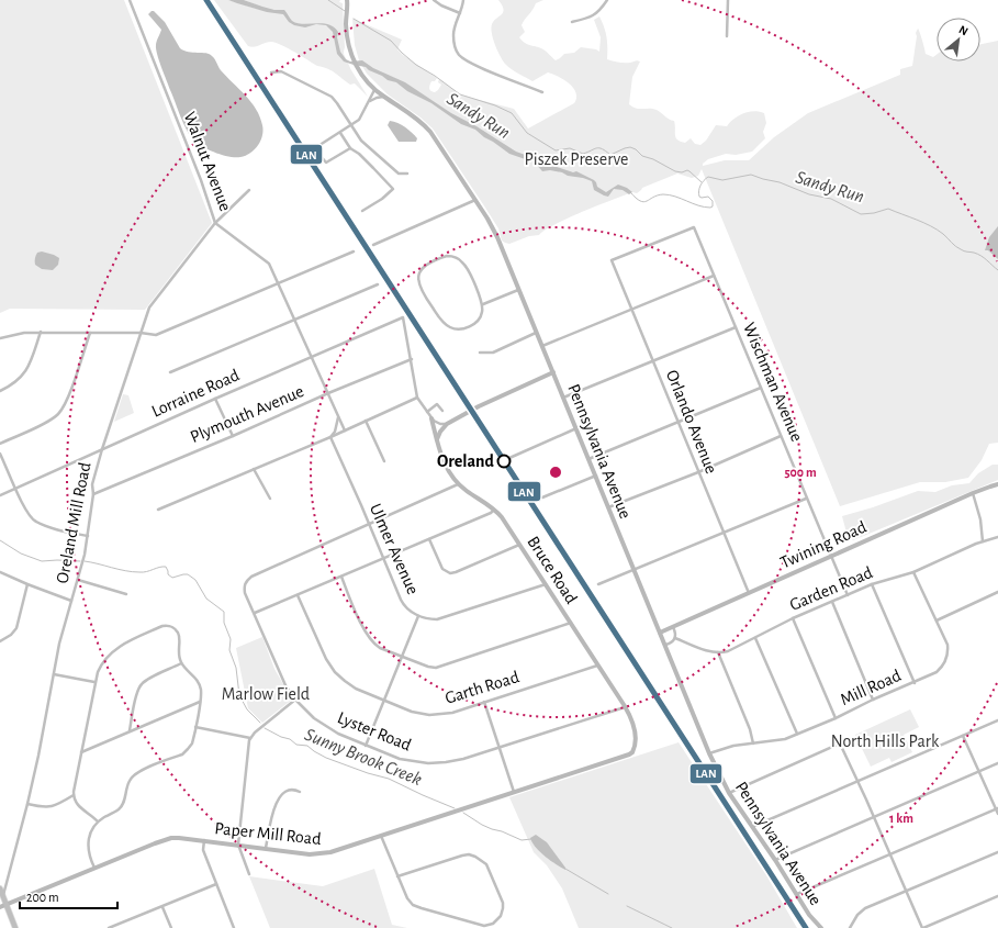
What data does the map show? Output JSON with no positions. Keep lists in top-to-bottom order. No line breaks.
{"streets":{"street":["Walnut Avenue","Wischman Avenue","Lorraine Road","Plymouth Avenue","Orlando Avenue","Pennsylvania Avenue","Oreland Mill Road","Twining Road","Ulmer Avenue","Bruce Road","Garden Road","Garth Road","Mill Road","Lyster Road","Paper Mill Road"]},"crossings":[["Walnut Avenue","Lorraine Road"],["Walnut Avenue","Plymouth Avenue"],["Walnut Avenue","Oreland Mill Road"],["Wischman Avenue","Orlando Avenue"],["Wischman Avenue","Twining Road"],["Wischman Avenue","Garden Road"],["Lorraine Road","Plymouth Avenue"],["Lorraine Road","Oreland Mill Road"],["Plymouth Avenue","Oreland Mill Road"],["Orlando Avenue","Twining Road"],["Pennsylvania Avenue","Twining Road"],["Pennsylvania Avenue","Mill Road"],["Ulmer Avenue","Bruce Road"],["Ulmer Avenue","Lyster Road"],["Bruce Road","Garth Road"],["Bruce Road","Lyster Road"],["Bruce Road","Paper Mill Road"],["Garden Road","Mill Road"]],"water":["Sandy Run","Sunny Brook Creek"],"parks":["Piszek Preserve","Marlow Field","North Hills Park"],"places":["Oreland"],"lines":["transit line LAN"],"scale_bar":"200 m","north":"top right","rings":["500 m","1 km"]}
